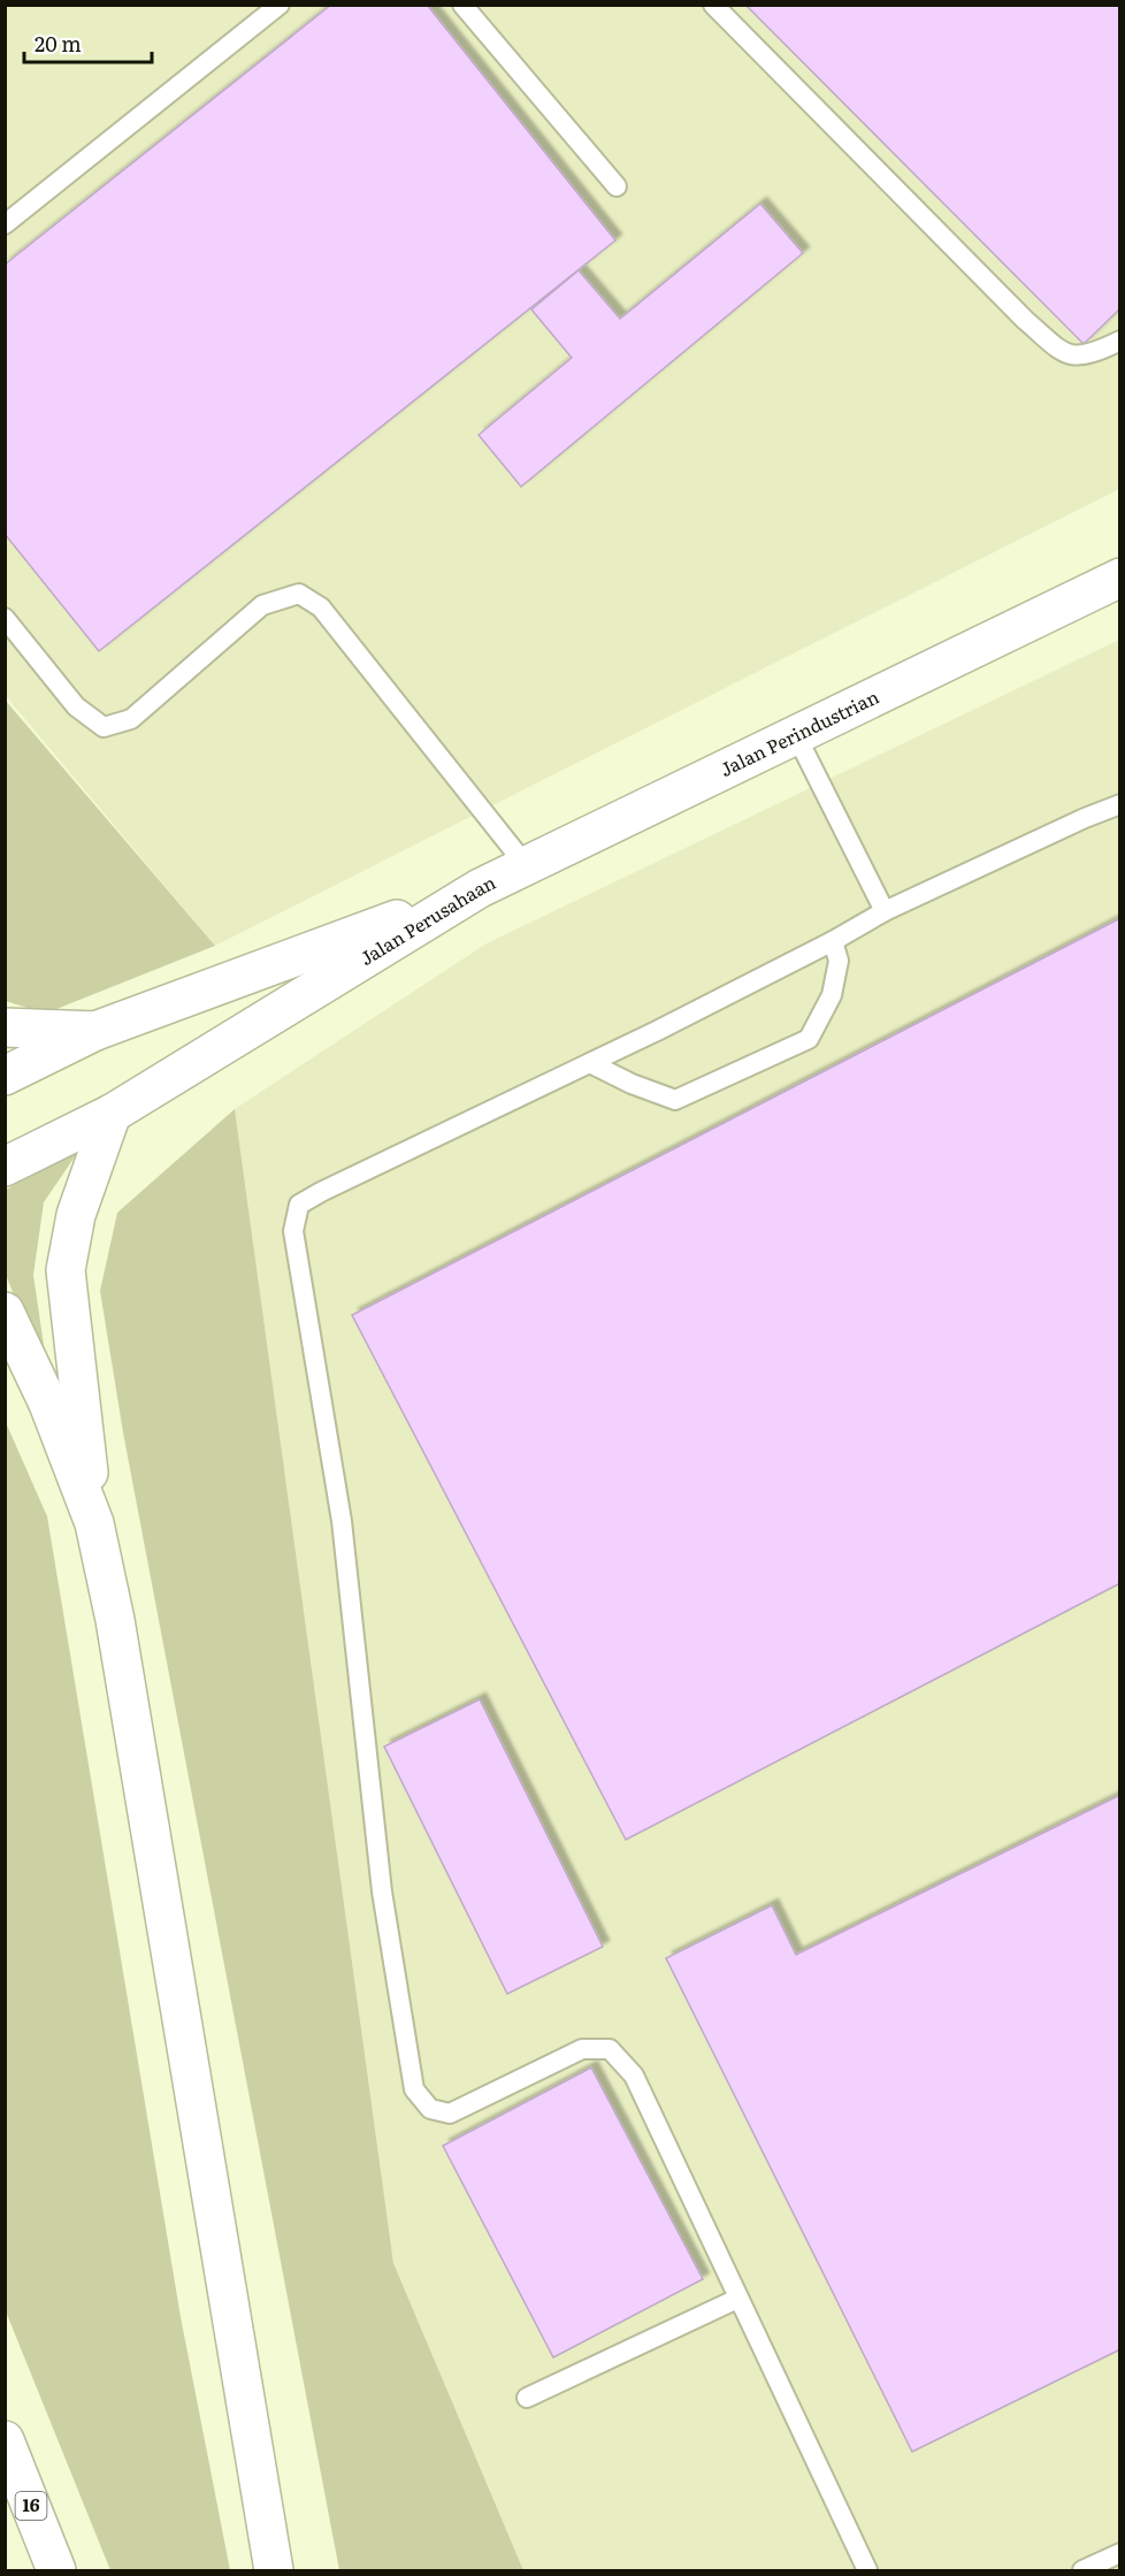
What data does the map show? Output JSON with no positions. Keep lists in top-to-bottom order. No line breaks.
{"streets":{"main road":["Jalan Perindustrian","Jalan Perusahaan","16"]},"crossings":[["Jalan Perindustrian","Jalan Perusahaan"]],"scale_bar":"20 m"}
